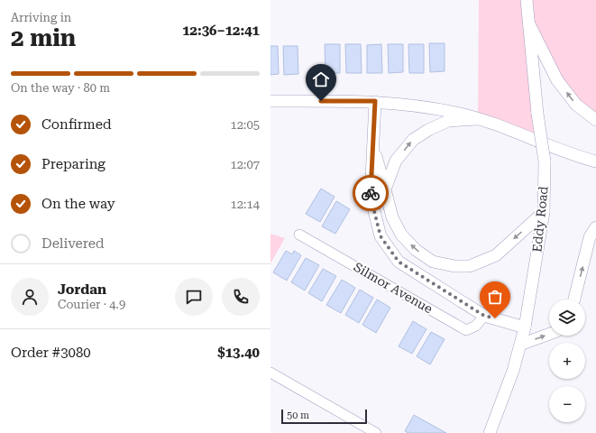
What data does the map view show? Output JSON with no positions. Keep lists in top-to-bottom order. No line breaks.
{"streets":{"street":["Eddy Road","Silmor Avenue"]},"scale_bar":"50 m","page":{"heading":["2 min","Arriving in","12:36–12:41"],"panel":["Jordan","Courier · 4.9","Order #3080","$13.40"],"bar":"On the way · 80 m","list":[["Confirmed","12:05"],["Preparing","12:07"],["On the way","12:14"],"Delivered"],"map_buttons":["+","−"],"scale":"50 m"}}
